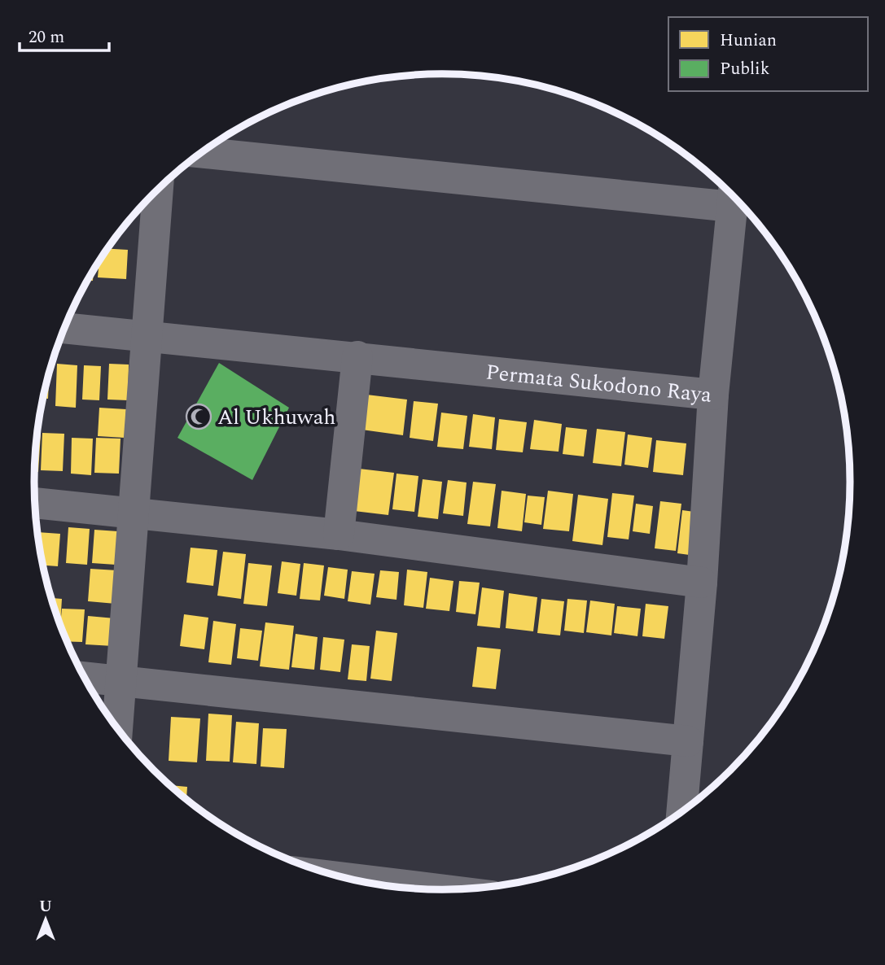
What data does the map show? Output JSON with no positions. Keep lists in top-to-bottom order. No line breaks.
{"streets":{"street":["Permata Sukodono Raya"]},"places":{"mosque":["Al Ukhuwah"]},"legend":["Hunian","Publik"],"scale_bar":"20 m","north":"top"}
